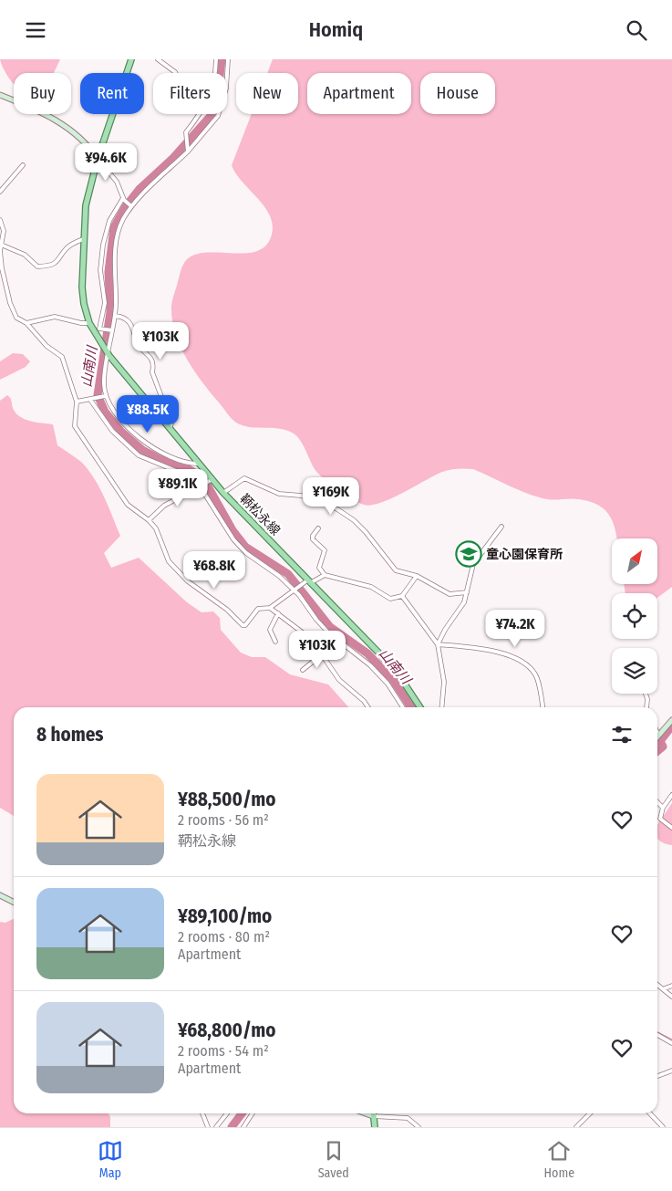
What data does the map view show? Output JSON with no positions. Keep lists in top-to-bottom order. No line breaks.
{"streets":{"main road":["鞆松永線"]},"water":["山南川"],"places":{"school or university":["童心園保育所"]},"north":"top right","page":{"header":"Homiq","chip":["Buy","Rent","Filters","New","Apartment","House"],"price":["¥94.6K","¥103K","¥88.5K","¥89.1K","¥169K","¥68.8K","¥74.2K","¥103K"],"heading":"8 homes","list":[{"name":"¥88,500/mo","note":"2 rooms · 56 m² · 鞆松永線"},{"name":"¥89,100/mo","note":"2 rooms · 80 m² · Apartment"},{"name":"¥68,800/mo","note":"2 rooms · 54 m² · Apartment"}],"tabs":["Map","Saved","Home"]}}
